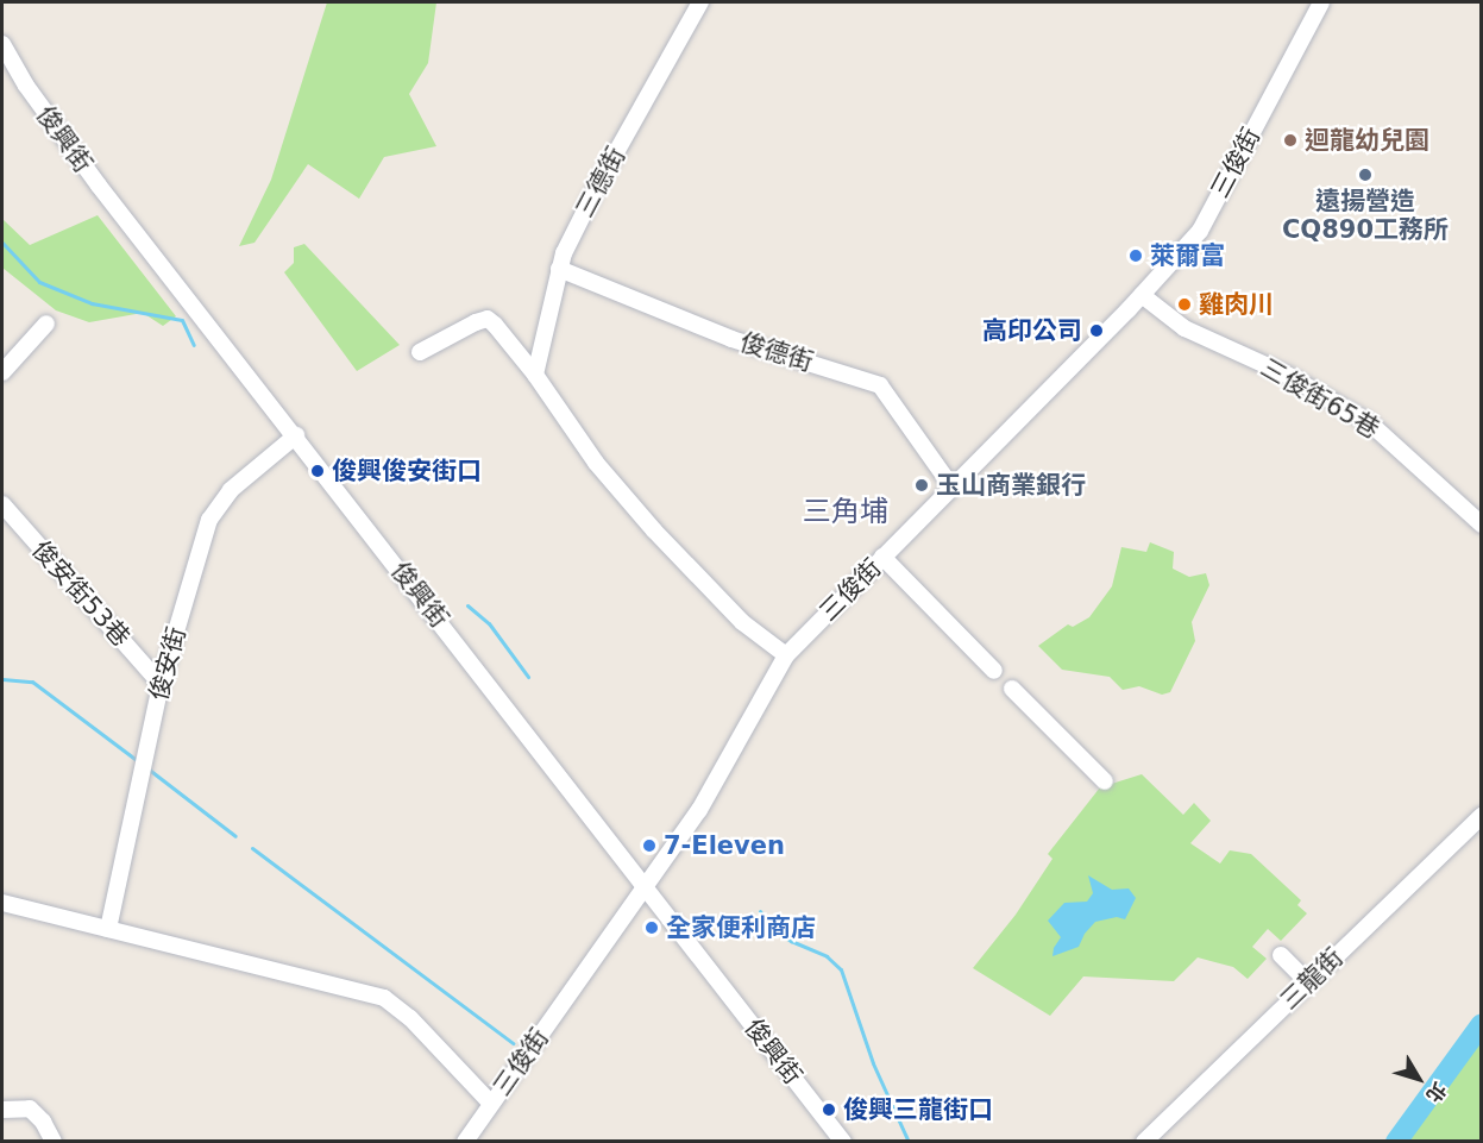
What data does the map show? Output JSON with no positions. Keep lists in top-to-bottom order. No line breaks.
{"streets":{"street":["俊興街","三俊街","三德街","俊德街","三俊街65巷","俊安街53巷","俊安街","三龍街"]},"crossings":[["俊興街","三俊街"],["俊興街","俊安街"],["三俊街","俊德街"],["三俊街","三俊街65巷"],["三德街","俊德街"],["俊安街53巷","俊安街"]],"districts":["三角埔"],"places":["迴龍幼兒園","遠揚營造 CQ890工務所","萊爾富","雞肉川","高印公司","俊興俊安街口","玉山商業銀行","7-Eleven","全家便利商店","俊興三龍街口"],"north":"bottom right"}
